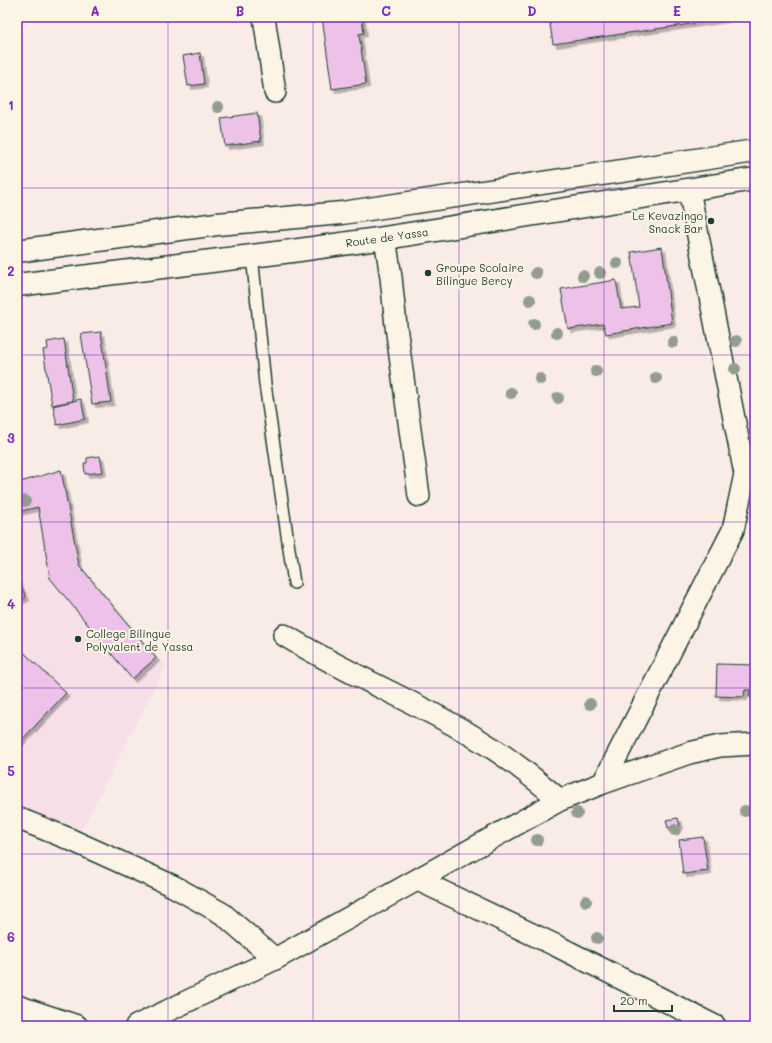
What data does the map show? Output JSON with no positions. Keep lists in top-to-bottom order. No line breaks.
{"streets":{"main road":["Route de Yassa"]},"places":["Le Kevazingo Snack Bar","Groupe Scolaire Bilingue Bercy","College Bilingue Polyvalent de Yassa"],"scale_bar":"20 m","grid":{"columns":["A","B","C","D","E"],"rows":["1","2","3","4","5","6"]}}
